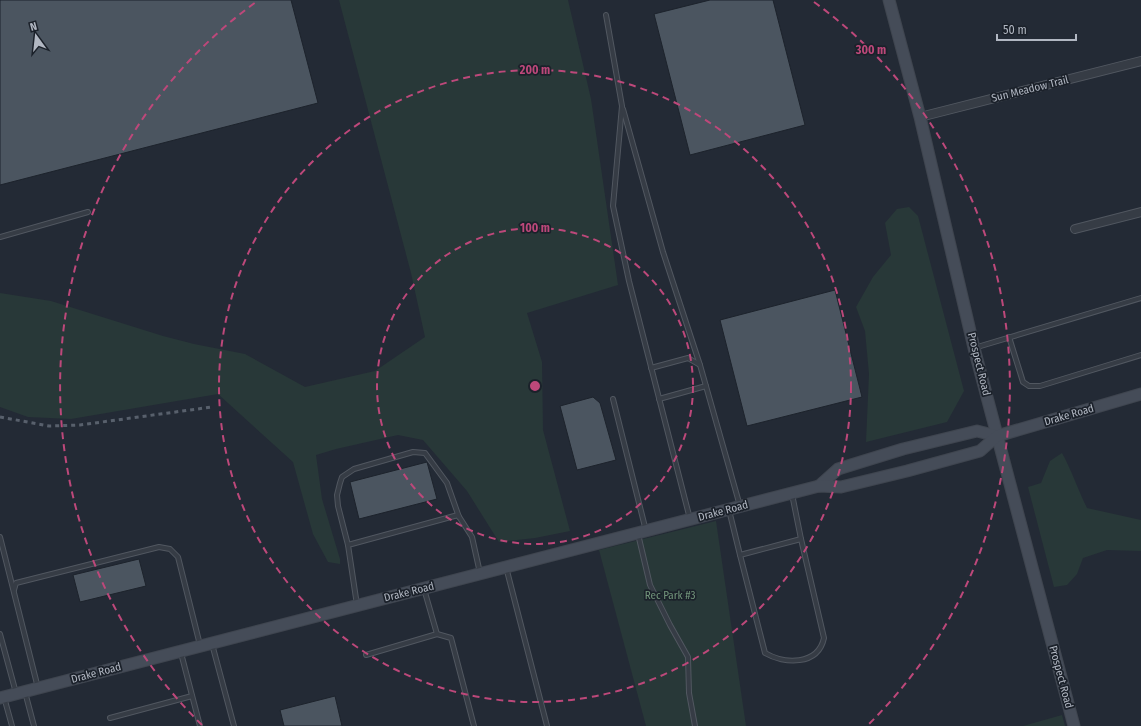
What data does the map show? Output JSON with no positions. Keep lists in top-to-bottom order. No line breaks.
{"streets":{"street":["Sun Meadow Trail","Prospect Road","Drake Road"]},"crossings":[["Sun Meadow Trail","Prospect Road"],["Prospect Road","Drake Road"]],"parks":["Rec Park #3"],"scale_bar":"50 m","north":"top","rings":["300 m","200 m","100 m"]}
